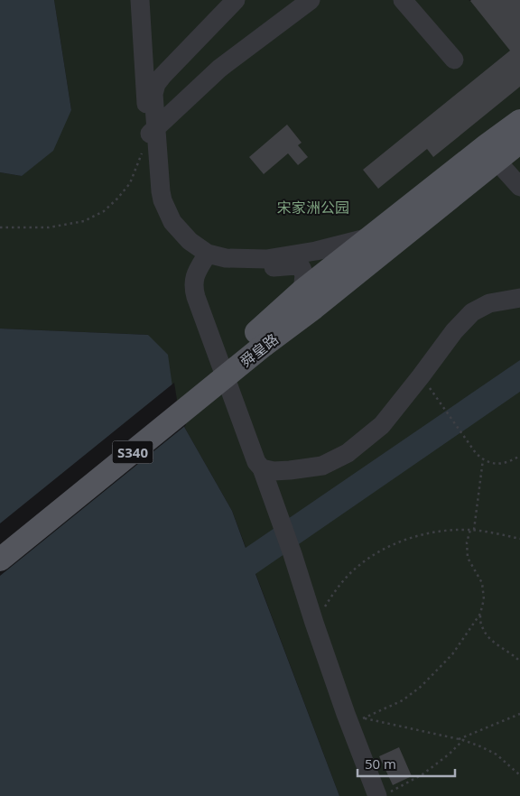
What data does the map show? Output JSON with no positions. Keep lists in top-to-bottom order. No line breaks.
{"streets":{"main road":["舜皇路","S340"]},"parks":["宋家洲公园"],"scale_bar":"50 m"}
